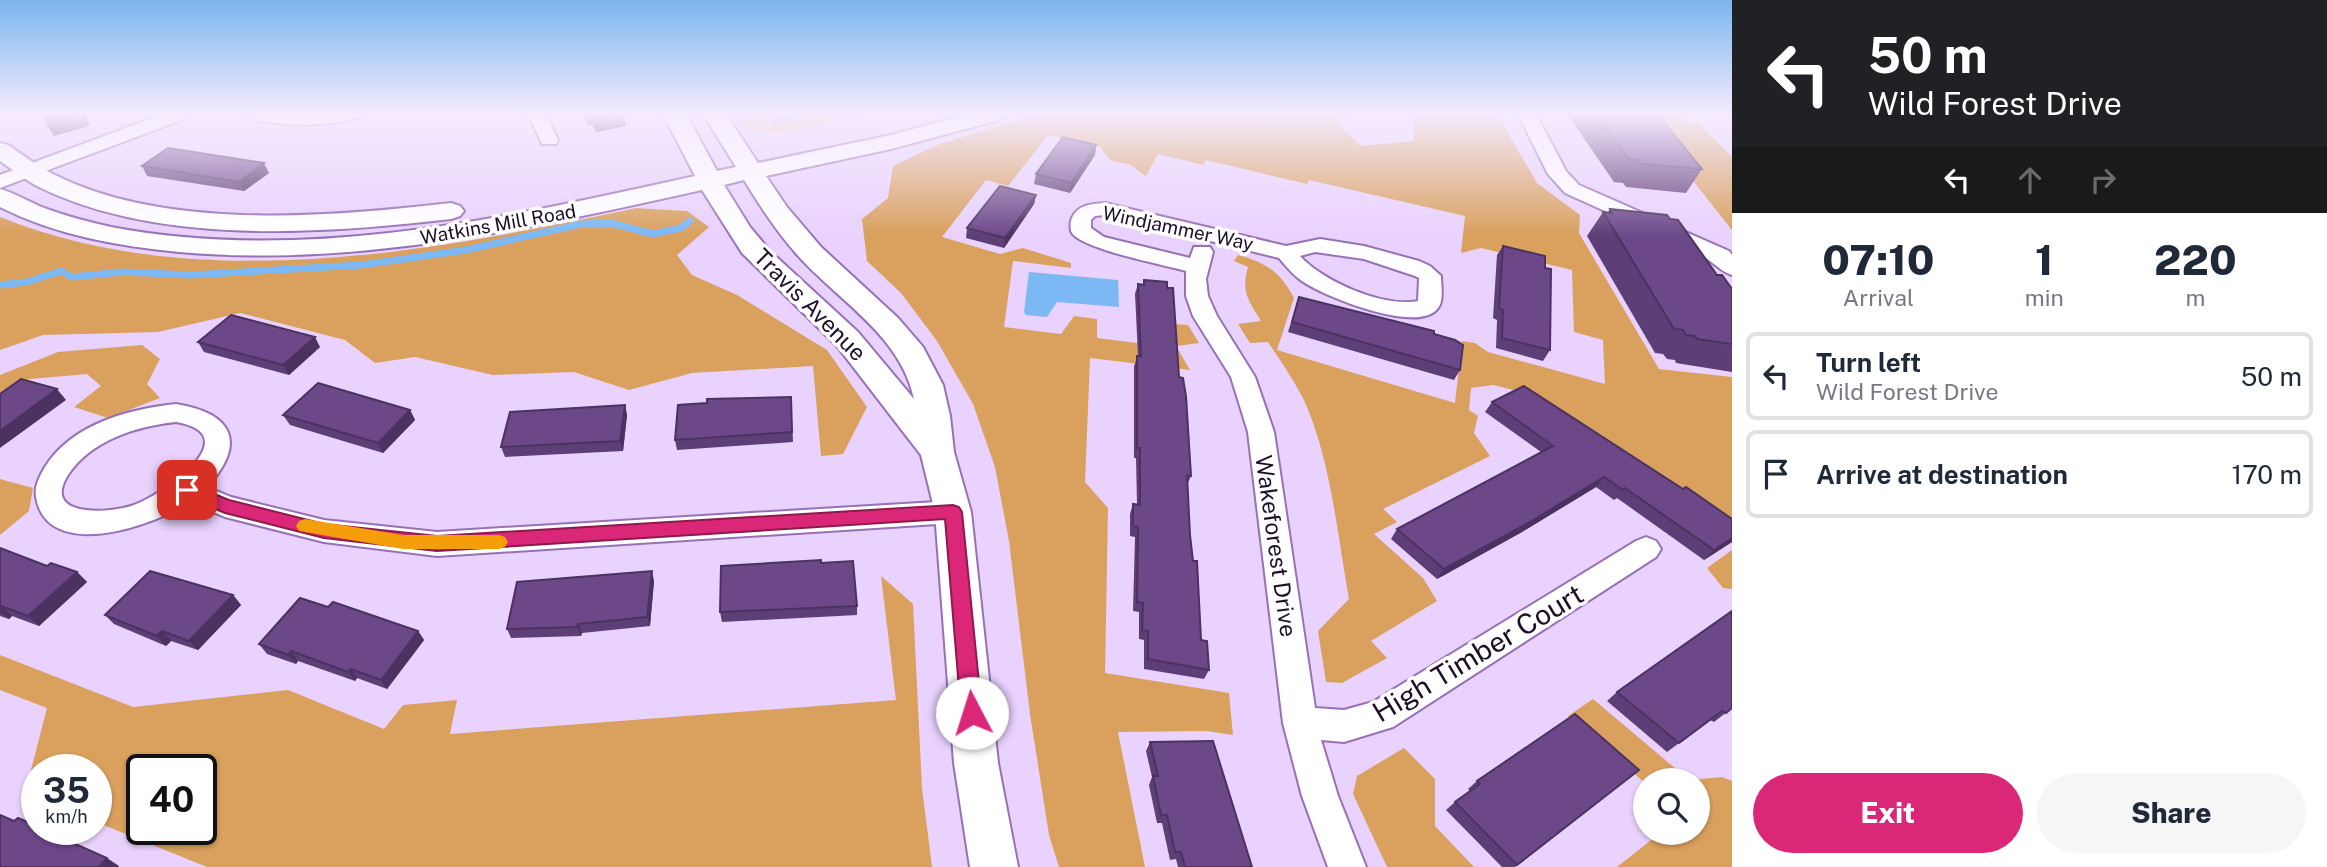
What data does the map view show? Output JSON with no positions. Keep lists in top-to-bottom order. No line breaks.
{"streets":{"street":["Watkins Mill Road","Windjammer Way","Travis Avenue","Wakeforest Drive","High Timber Court"]},"crossings":[["Watkins Mill Road","Travis Avenue"],["Windjammer Way","Wakeforest Drive"],["Wakeforest Drive","High Timber Court"]],"page":{"turn":["50 m","Wild Forest Drive"],"eta":["07:10","Arrival","1","min","220","m"],"list":[{"name":"Turn left","note":"Wild Forest Drive","value":"50 m"},{"name":"Arrive at destination","value":"170 m"}],"speed":"35 km/h","limit":"40","buttons":["Exit","Share"]}}
